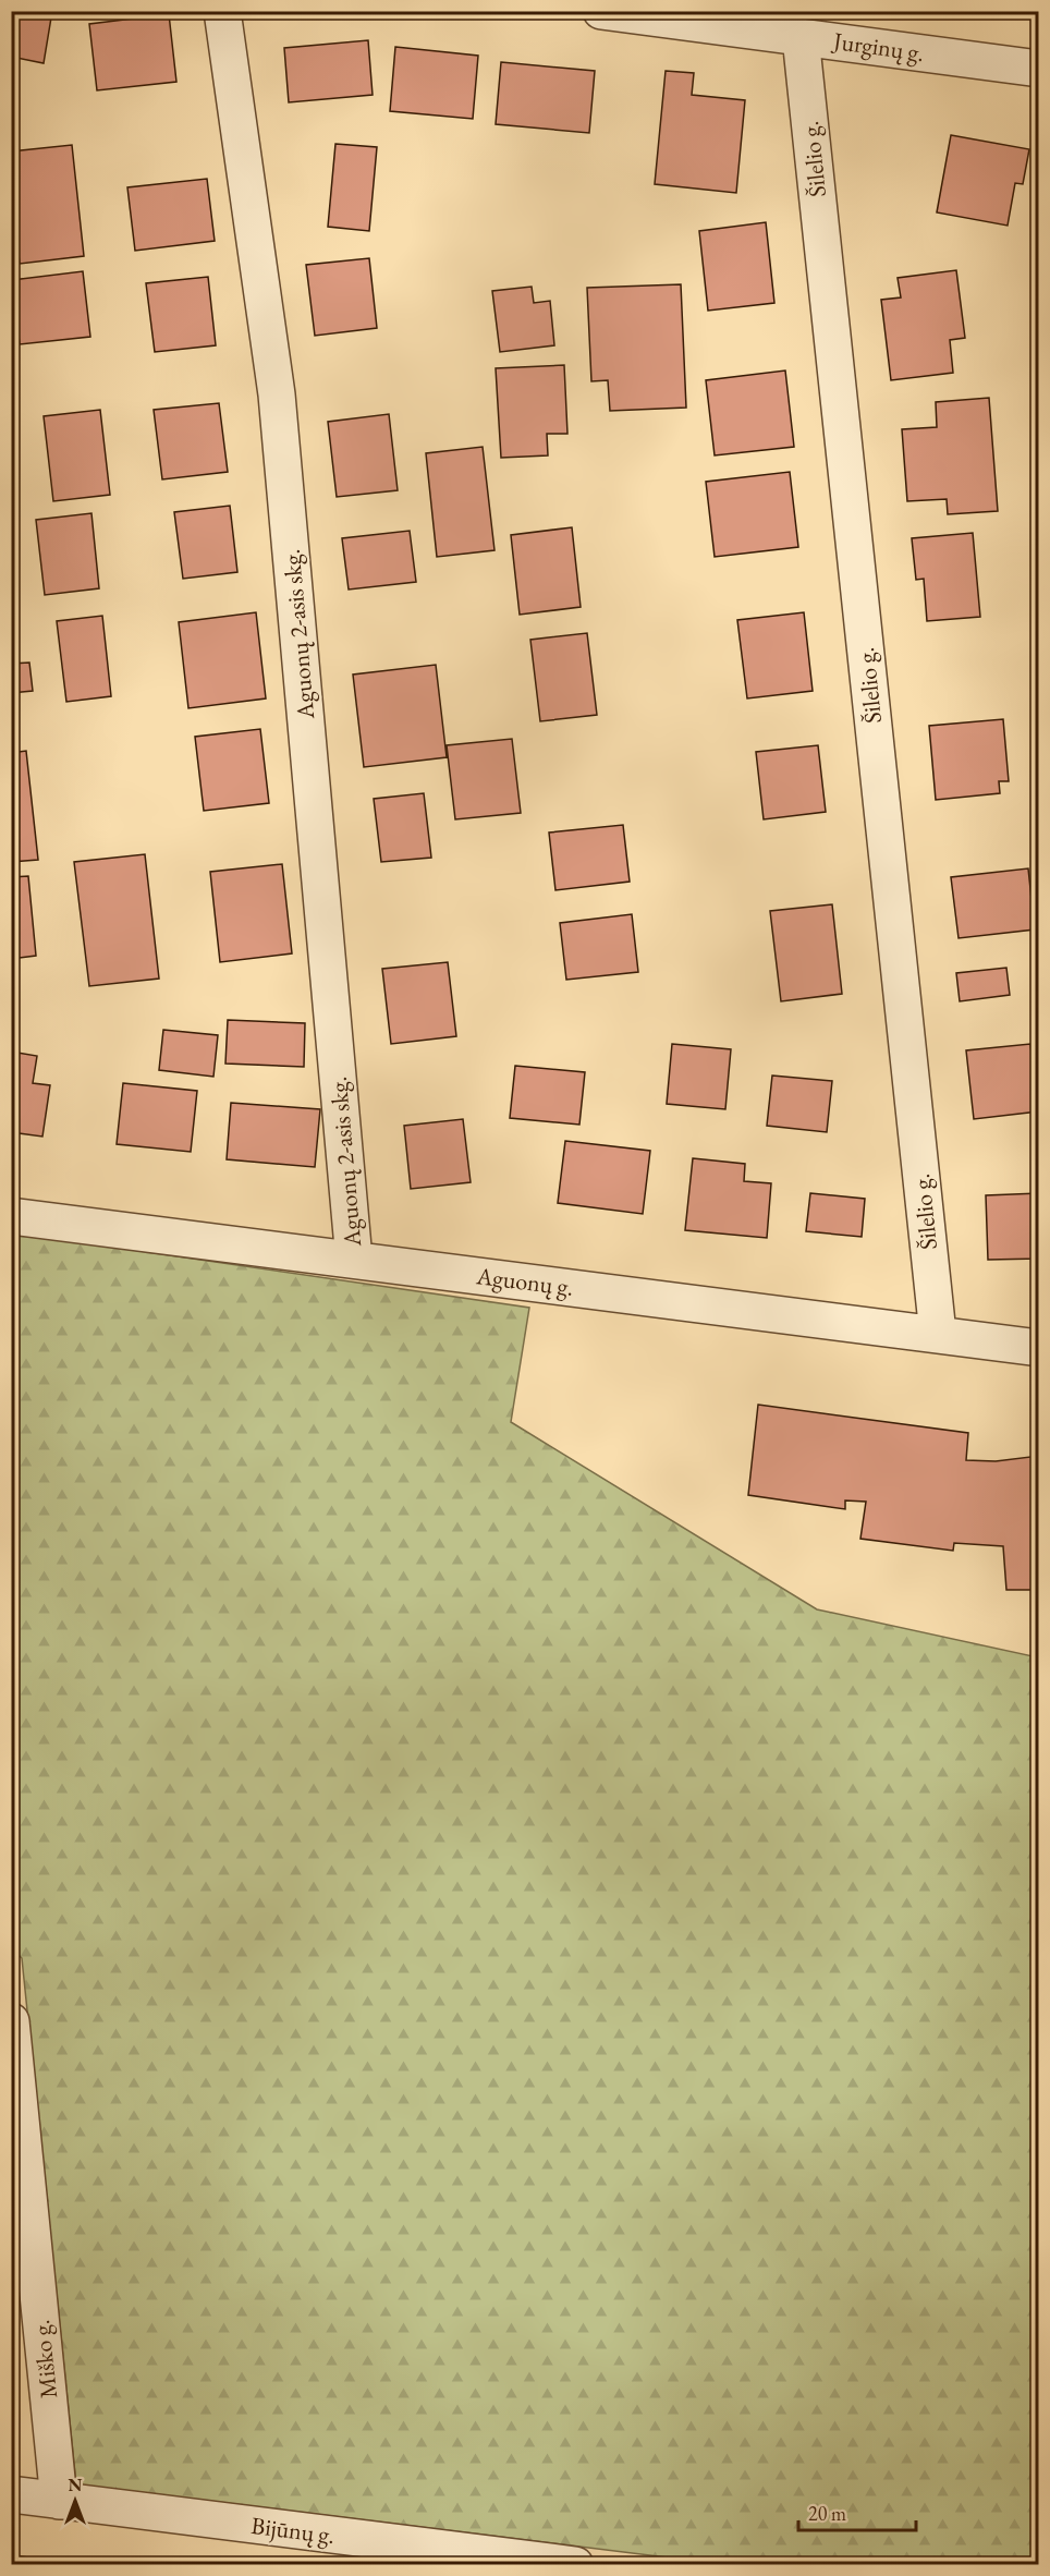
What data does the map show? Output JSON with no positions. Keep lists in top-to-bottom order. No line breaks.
{"streets":{"street":["Jurginų g.","Šilelio g.","Aguonų 2-asis skg.","Aguonų g.","Miško g.","Bijūnų g."]},"crossings":[["Jurginų g.","Šilelio g."],["Šilelio g.","Aguonų g."],["Aguonų 2-asis skg.","Aguonų g."],["Miško g.","Bijūnų g."]],"scale_bar":"20 m","north":"top"}
